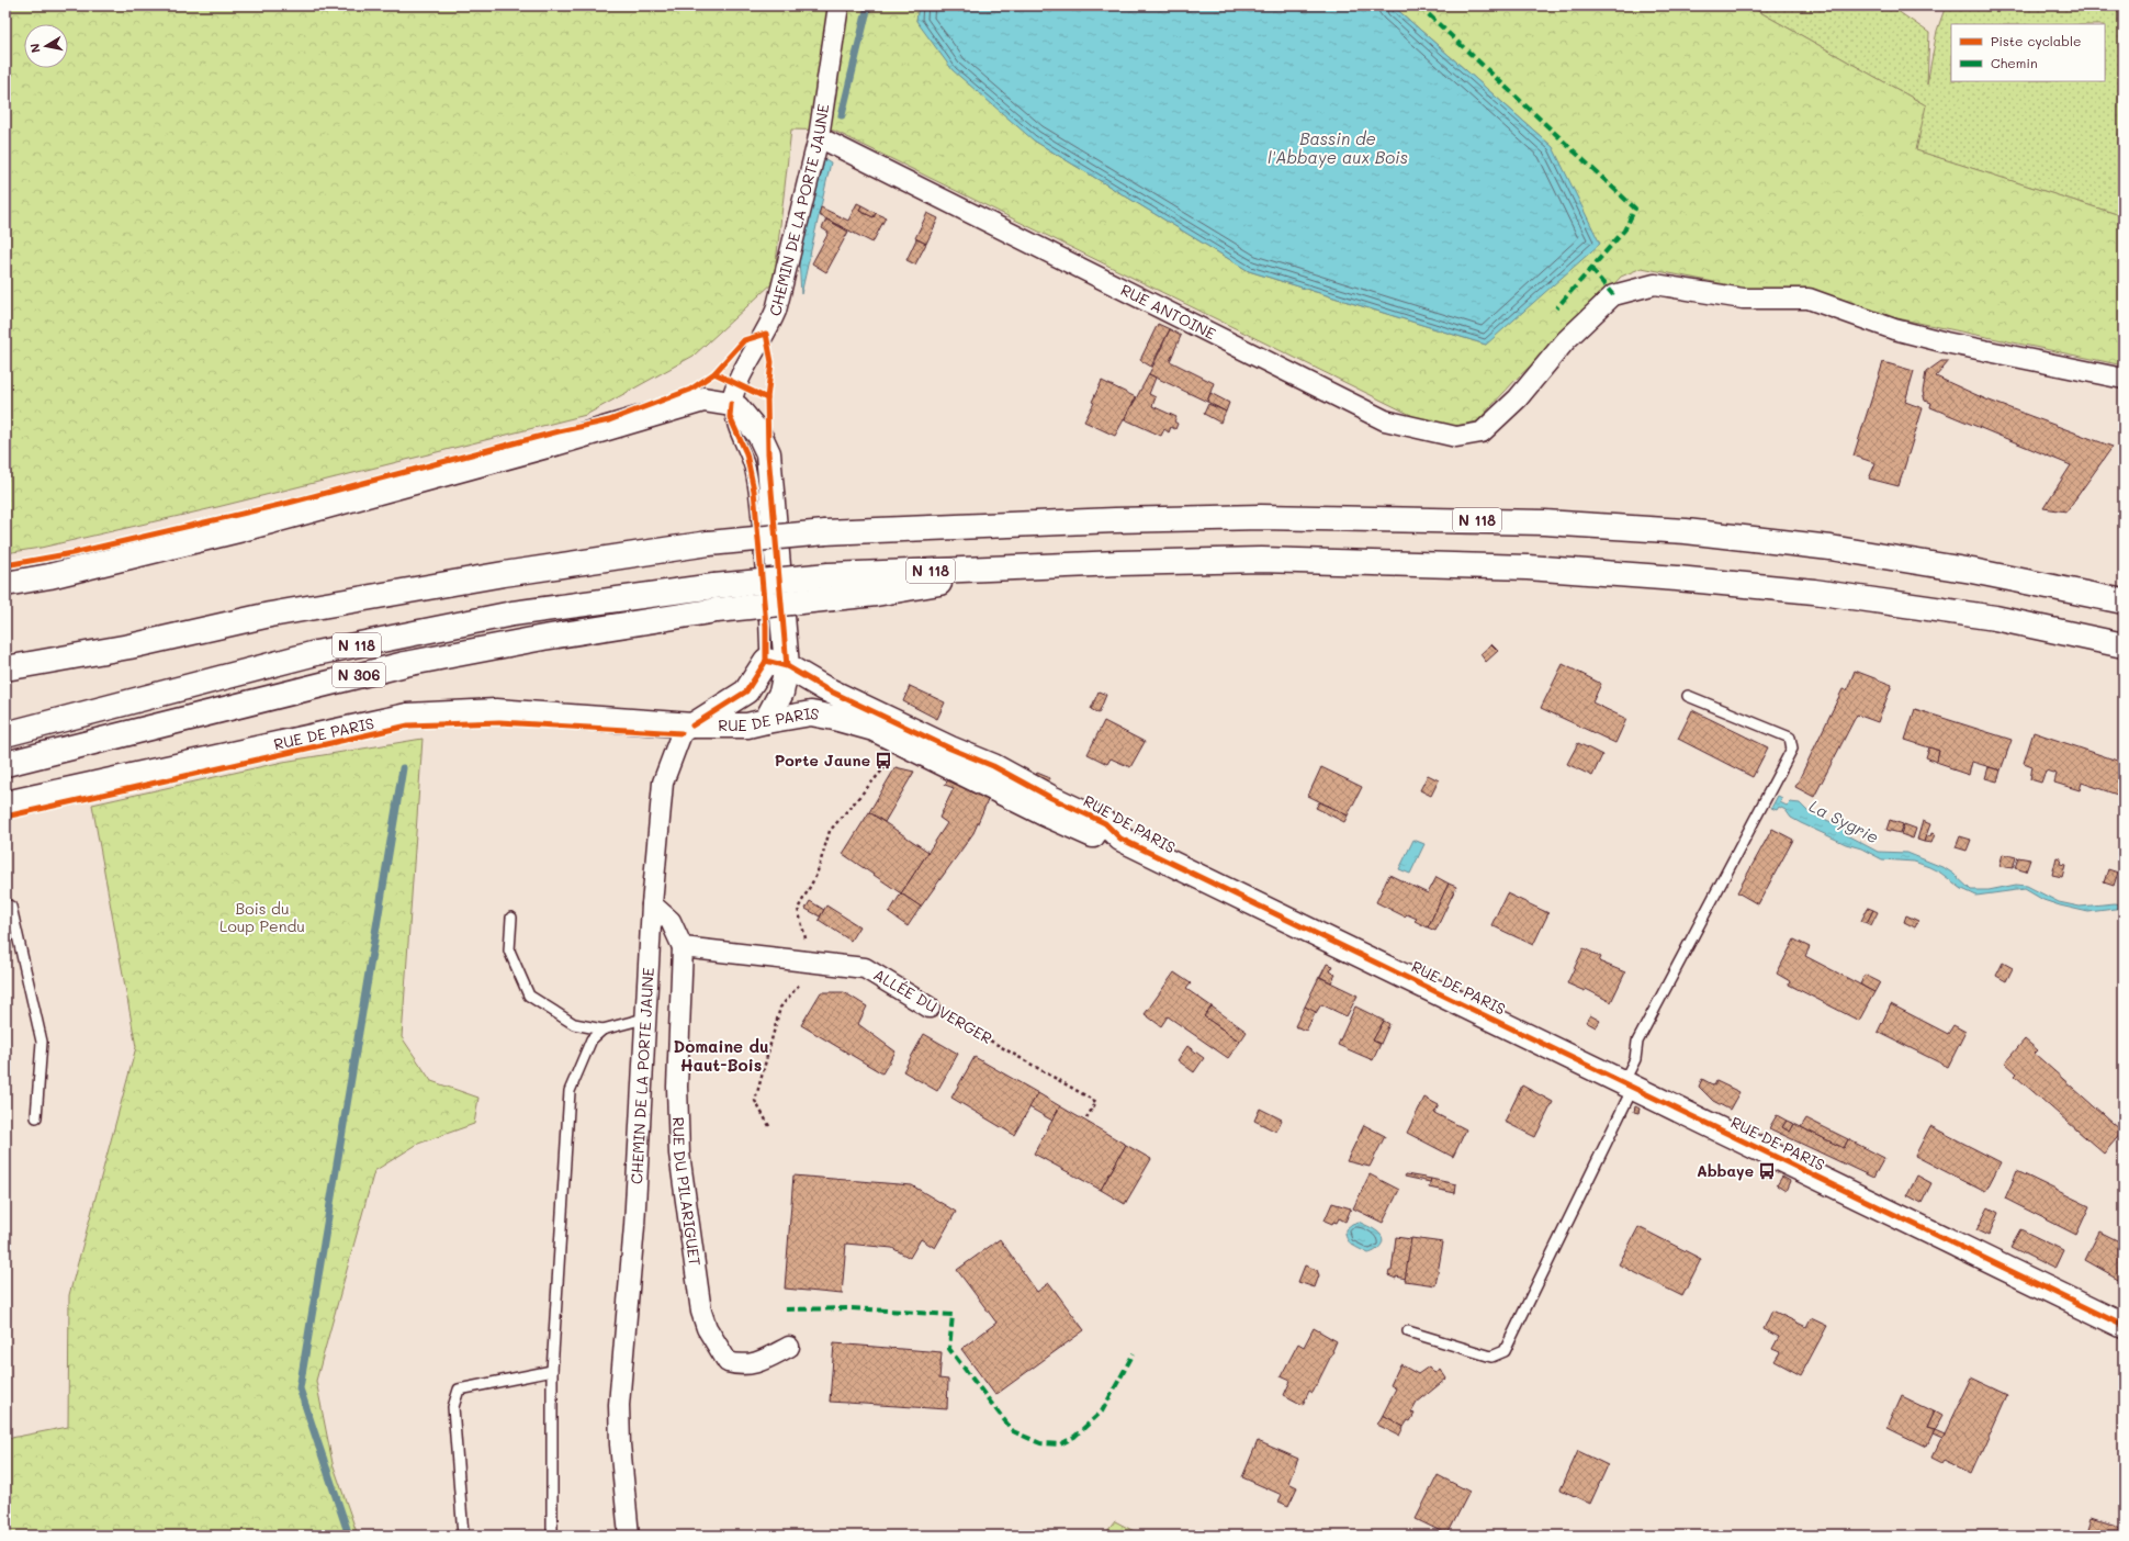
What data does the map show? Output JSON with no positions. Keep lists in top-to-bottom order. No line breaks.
{"streets":{"main road":["CHEMIN DE LA PORTE JAUNE","N 118","N 306","RUE DE PARIS"],"street":["RUE ANTOINE","ALLÉE DU VERGER","RUE DU PILARIGUET"]},"crossings":[["CHEMIN DE LA PORTE JAUNE","RUE ANTOINE"],["CHEMIN DE LA PORTE JAUNE","RUE DE PARIS"],["N 118","N 306"],["ALLÉE DU VERGER","RUE DU PILARIGUET"]],"districts":["Domaine du Haut-Bois"],"water":["Bassin de l'Abbaye aux Bois","La Sygrie"],"parks":["Bois du Loup Pendu"],"places":{"bus stop":["Porte Jaune","Abbaye"]},"legend":["Piste cyclable","Chemin"],"north":"left"}
